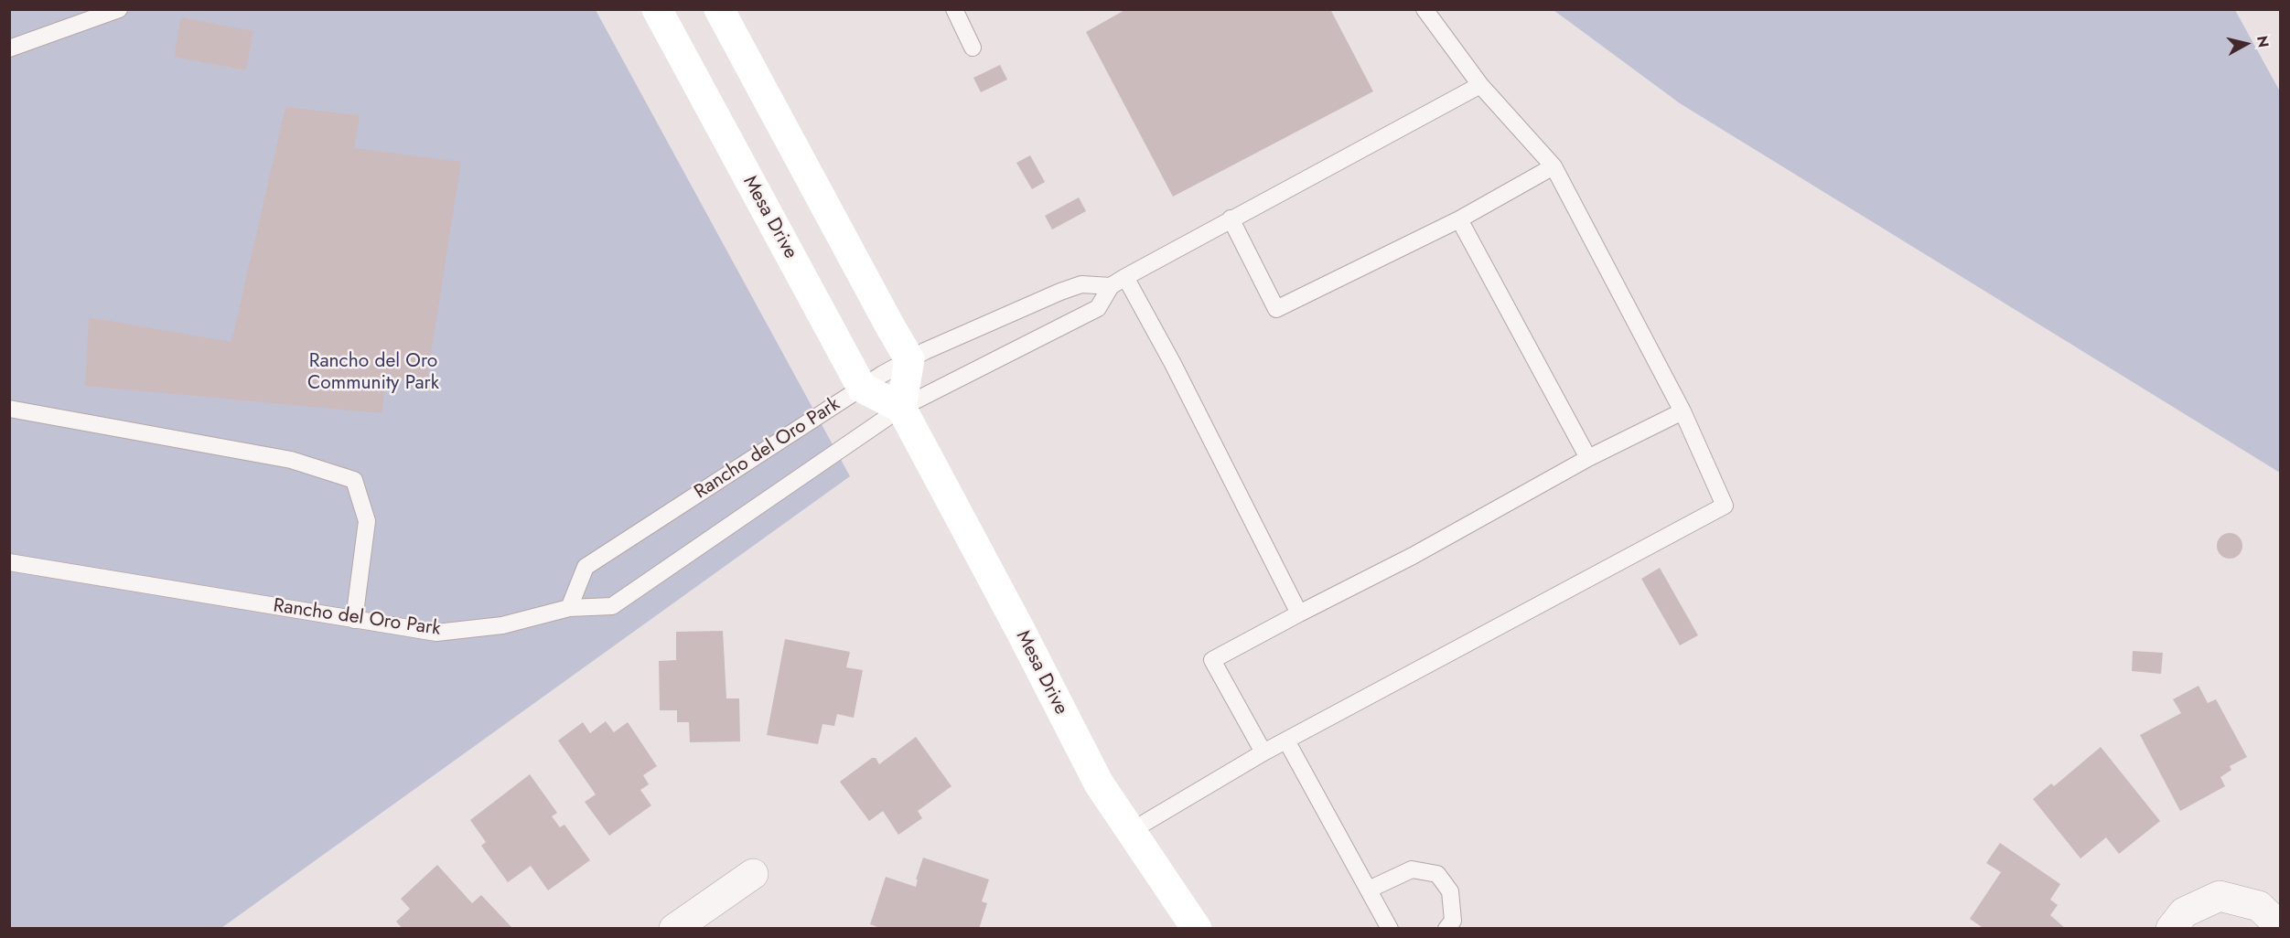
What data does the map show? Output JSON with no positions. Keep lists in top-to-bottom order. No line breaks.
{"streets":{"main road":["Mesa Drive"],"lane":["Rancho del Oro Park"]},"crossings":[["Mesa Drive","Rancho del Oro Park"]],"parks":["Rancho del Oro Community Park"],"north":"right"}
